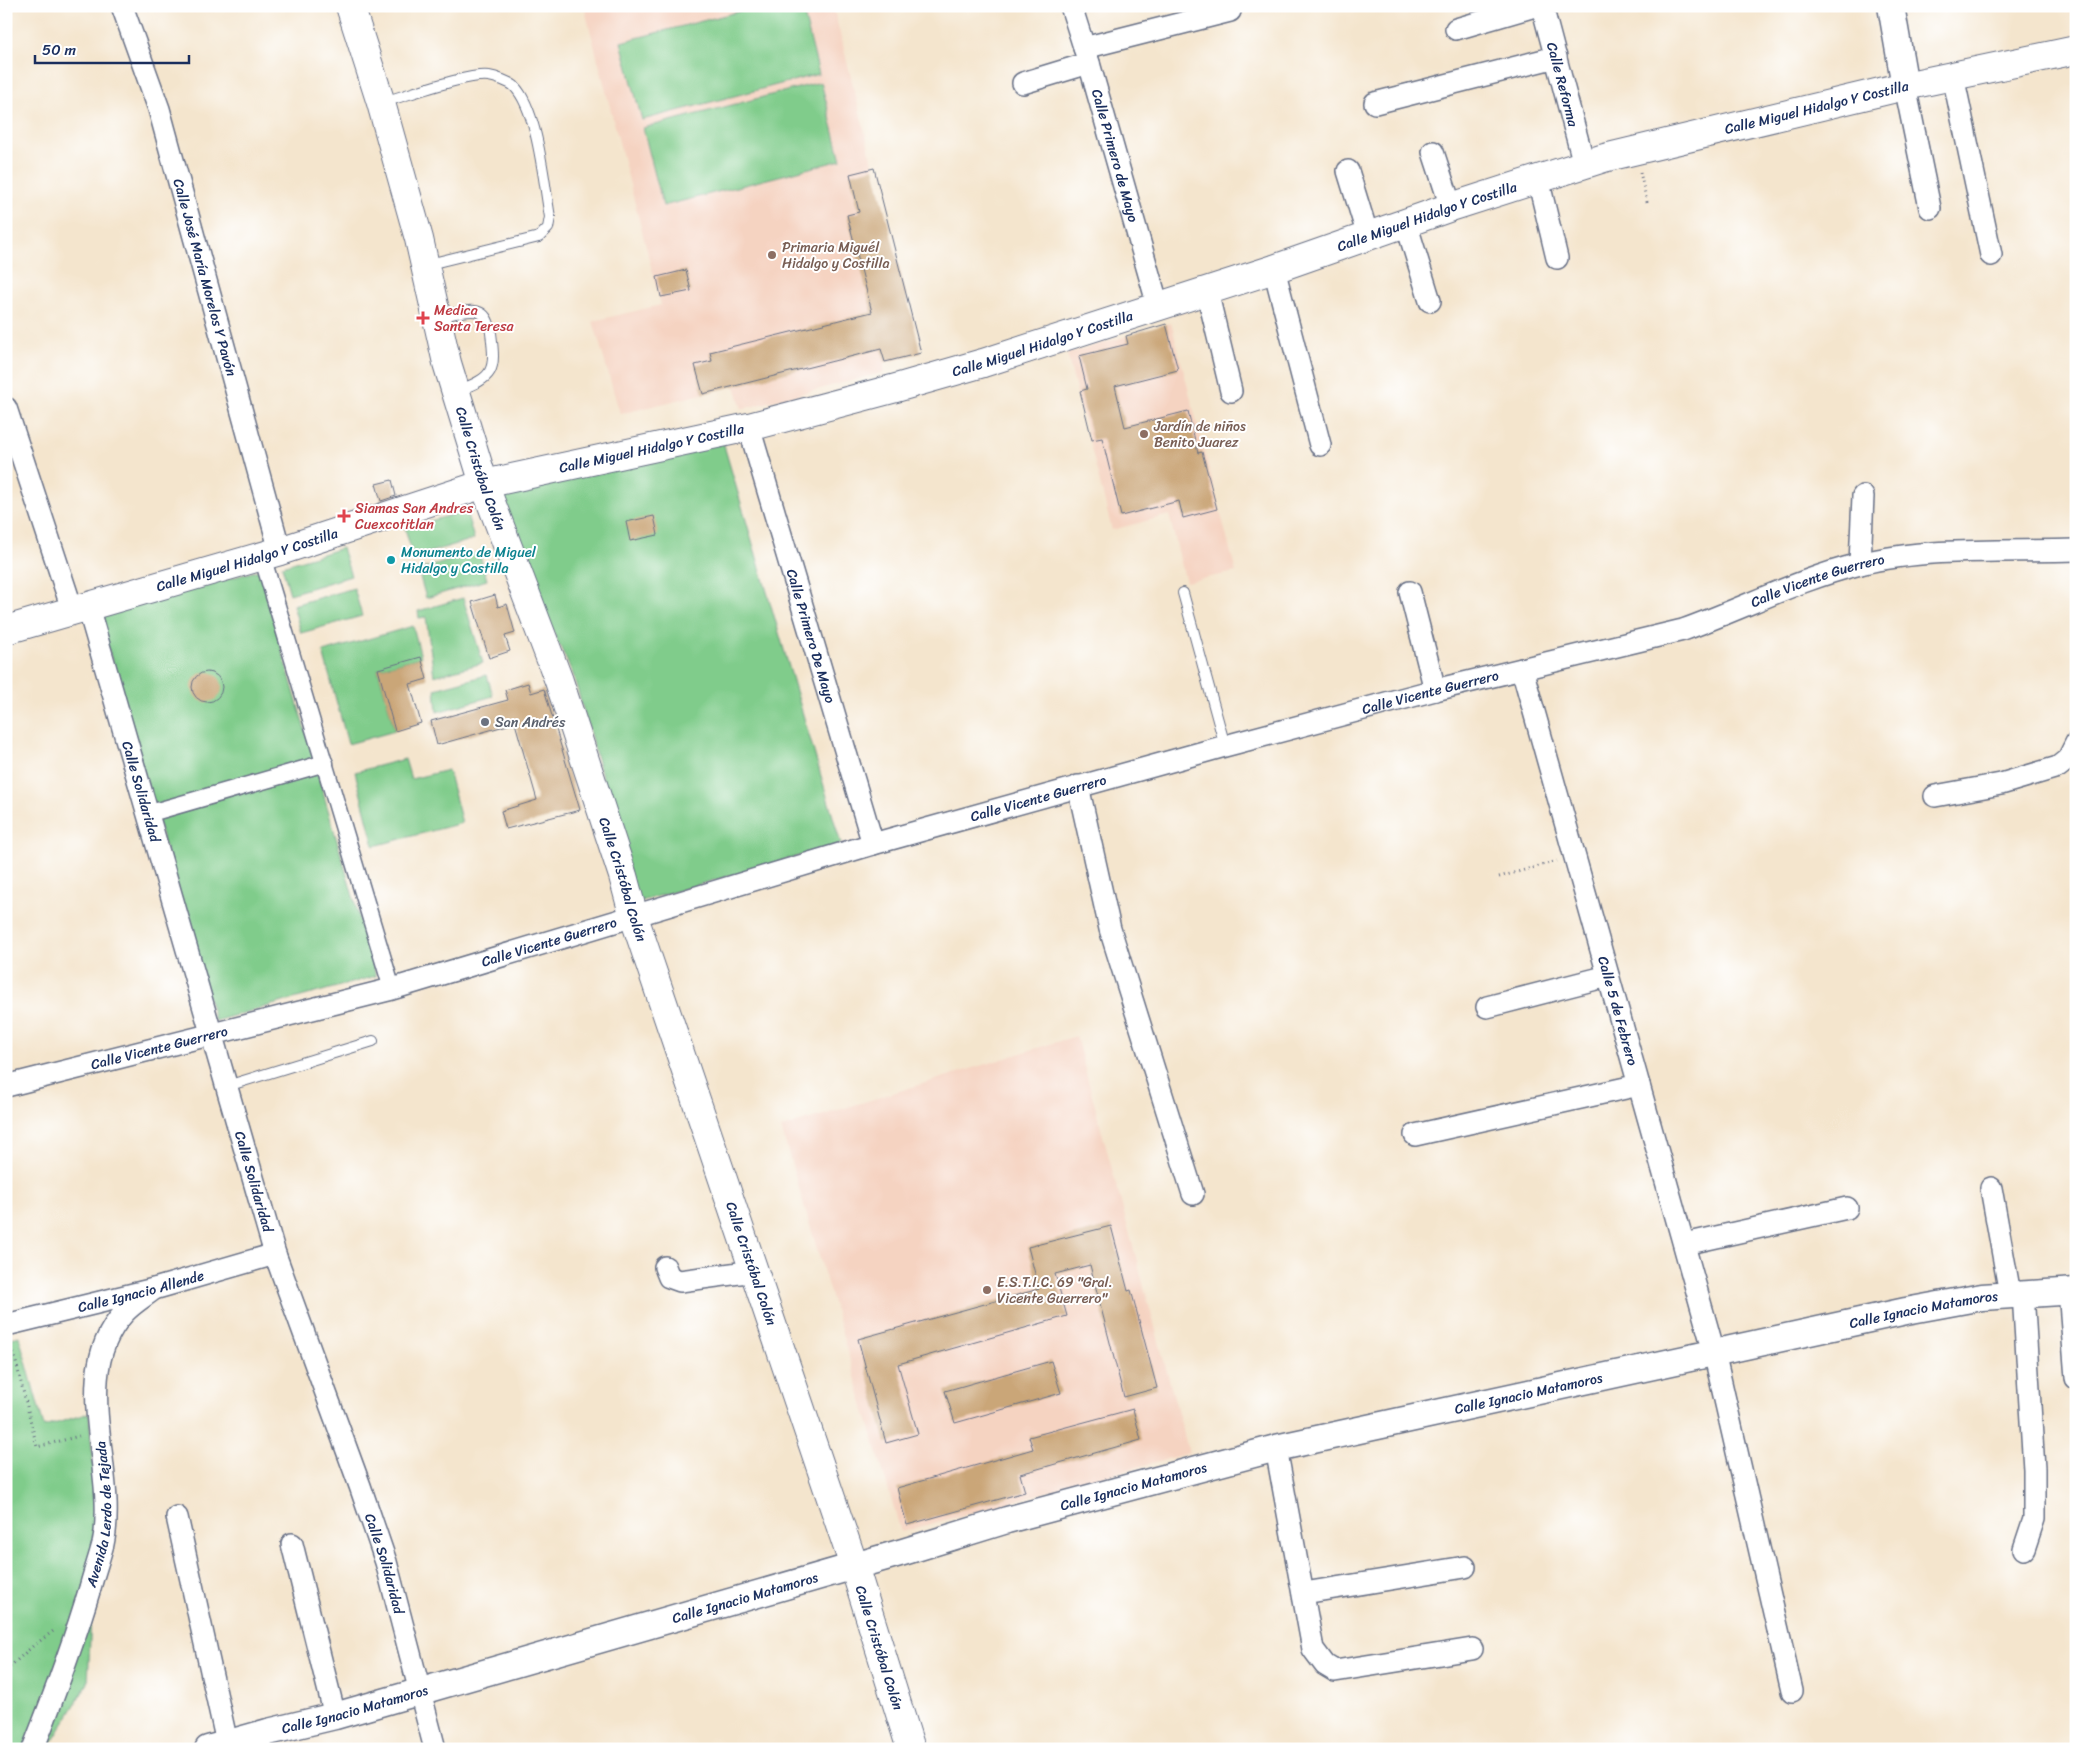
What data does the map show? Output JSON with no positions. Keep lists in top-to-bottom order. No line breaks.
{"streets":{"main road":["Calle Miguel Hidalgo Y Costilla","Calle Cristóbal Colón"],"street":["Calle Reforma","Calle Primero de Mayo","Calle José María Morelos Y Pavón","Calle Vicente Guerrero","Calle Primero De Mayo","Calle Solidaridad","Calle 5 de Febrero","Calle Ignacio Allende","Calle Ignacio Matamoros","Avenida Lerdo de Tejada"]},"crossings":[["Calle Reforma","Calle Miguel Hidalgo Y Costilla"],["Calle Miguel Hidalgo Y Costilla","Calle Primero de Mayo"],["Calle Miguel Hidalgo Y Costilla","Calle José María Morelos Y Pavón"],["Calle Miguel Hidalgo Y Costilla","Calle Cristóbal Colón"],["Calle Miguel Hidalgo Y Costilla","Calle Primero De Mayo"],["Calle Miguel Hidalgo Y Costilla","Calle Solidaridad"],["Calle Cristóbal Colón","Calle Vicente Guerrero"],["Calle Cristóbal Colón","Calle Ignacio Matamoros"],["Calle Vicente Guerrero","Calle Primero De Mayo"],["Calle Vicente Guerrero","Calle Solidaridad"],["Calle Vicente Guerrero","Calle 5 de Febrero"],["Calle Solidaridad","Calle Ignacio Allende"],["Calle Solidaridad","Calle Ignacio Matamoros"],["Calle 5 de Febrero","Calle Ignacio Matamoros"],["Calle Ignacio Allende","Avenida Lerdo de Tejada"]],"places":{"other":["Primaria Miguél Hidalgo y Costilla","Jardín de niños Benito Juarez","Monumento de Miguel Hidalgo y Costilla","San Andrés","E.S.T.I.C. 69 \"Gral. Vicente Guerrero\""],"health":["Medica Santa Teresa","Siamas San Andres Cuexcotitlan"]},"scale_bar":"50 m"}
